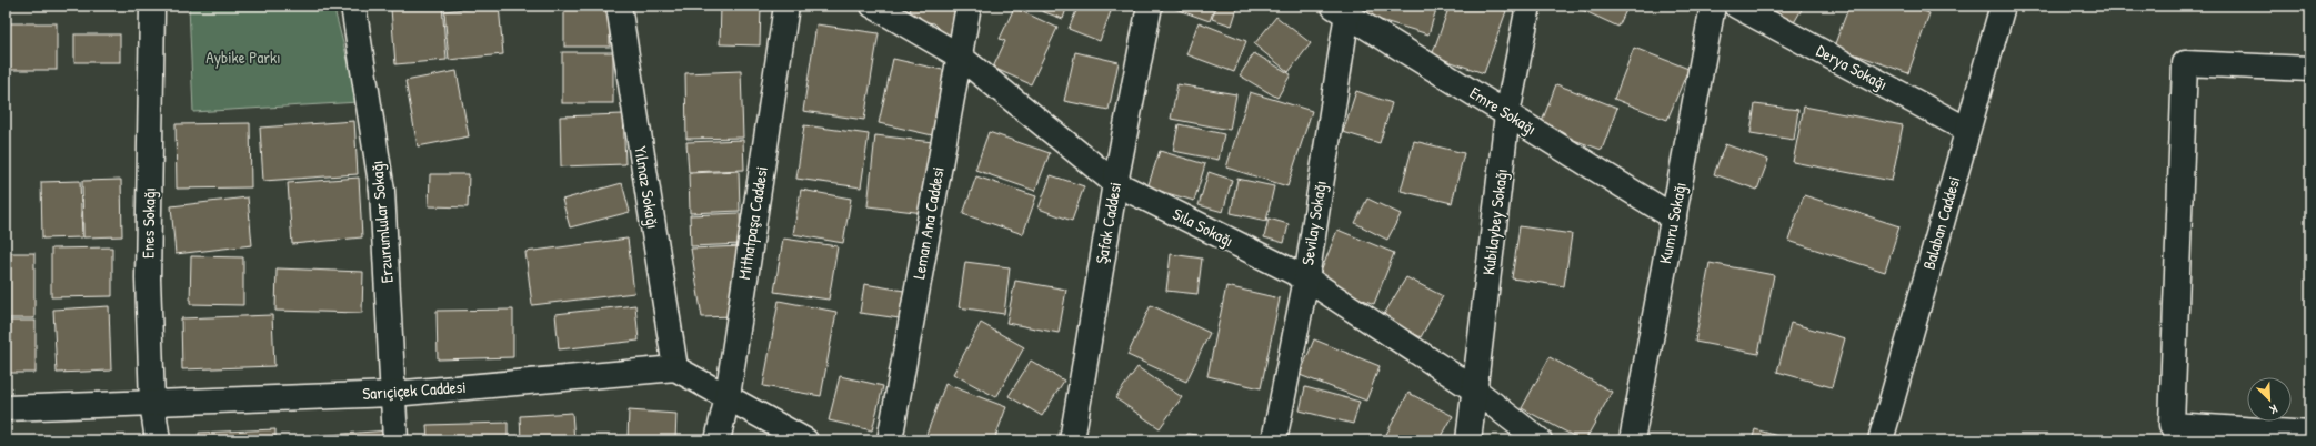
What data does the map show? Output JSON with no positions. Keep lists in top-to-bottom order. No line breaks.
{"streets":{"street":["Derya Sokağı","Emre Sokağı","Yılmaz Sokağı","Erzurumlular Sokağı","Kubilaybey Sokağı","Enes Sokağı","Mithatpaşa Caddesi","Leman Ana Caddesi","Şafak Caddesi","Sevilay Sokağı","Kumru Sokağı","Balaban Caddesi","Sıla Sokağı","Sarıçiçek Caddesi"]},"crossings":[["Derya Sokağı","Balaban Caddesi"],["Emre Sokağı","Kubilaybey Sokağı"],["Emre Sokağı","Sevilay Sokağı"],["Emre Sokağı","Kumru Sokağı"],["Yılmaz Sokağı","Sarıçiçek Caddesi"],["Erzurumlular Sokağı","Sarıçiçek Caddesi"],["Kubilaybey Sokağı","Sıla Sokağı"],["Enes Sokağı","Sarıçiçek Caddesi"],["Leman Ana Caddesi","Sıla Sokağı"],["Şafak Caddesi","Sıla Sokağı"],["Sevilay Sokağı","Sıla Sokağı"]],"parks":["Aybike Parkı"],"north":"bottom right"}
